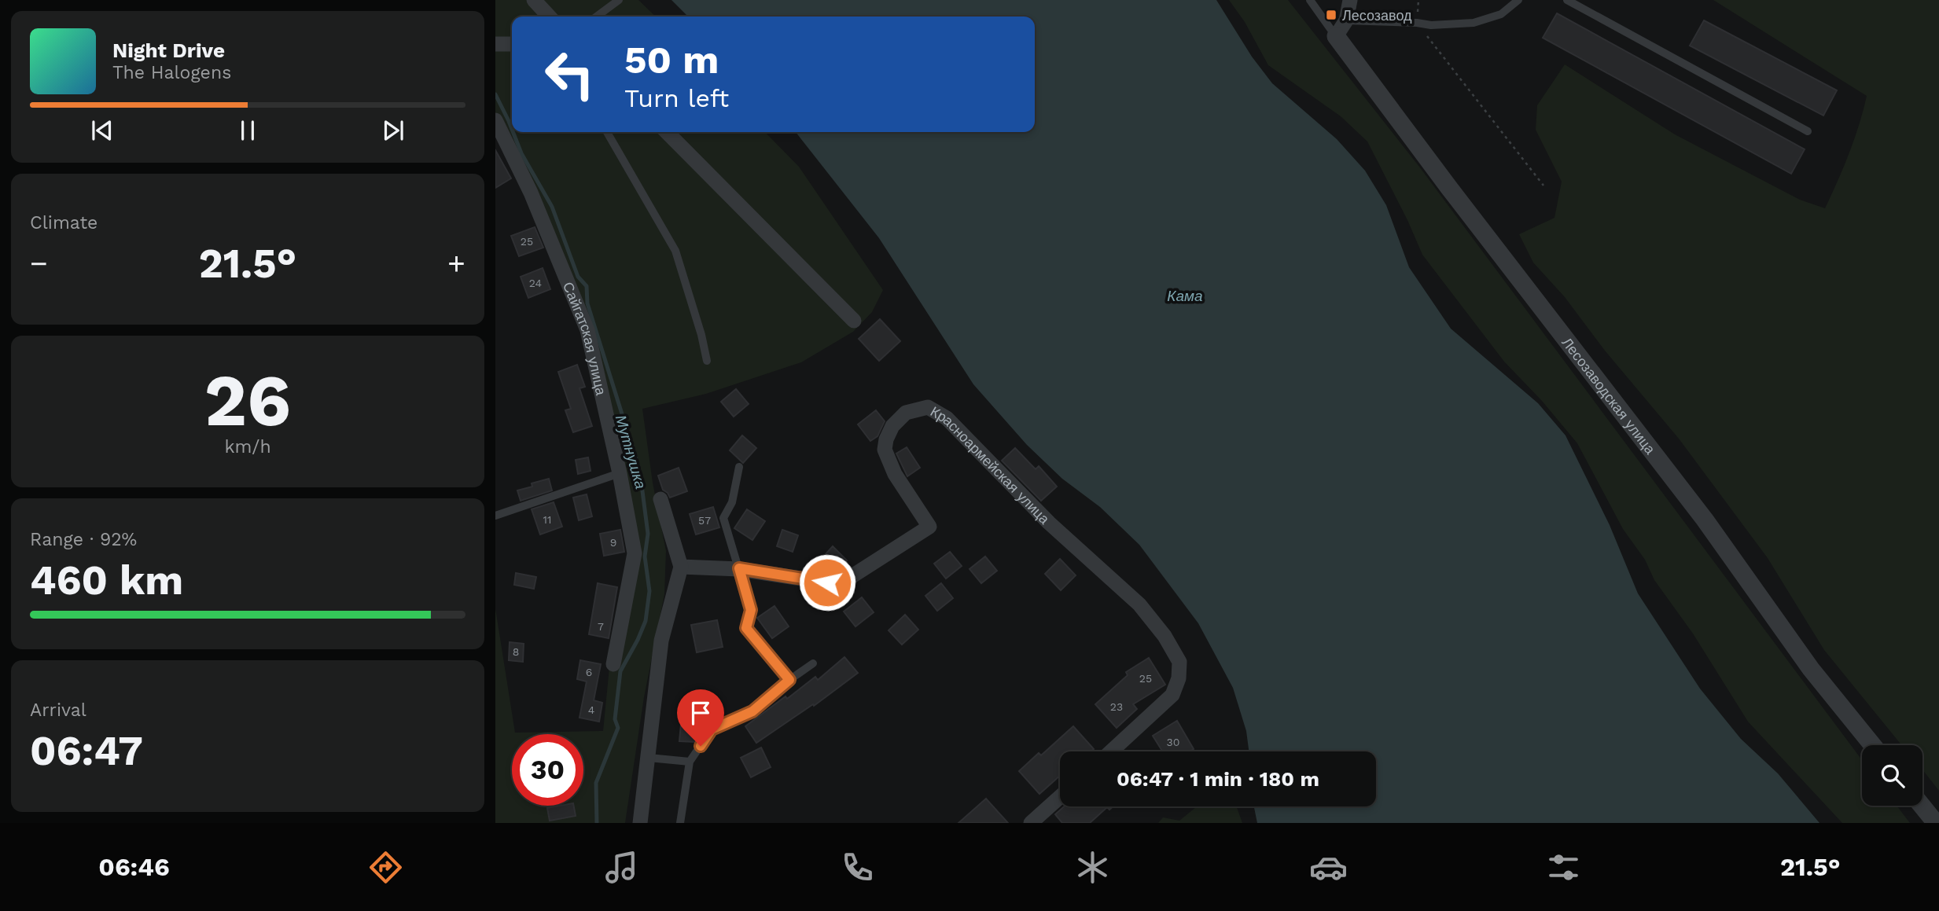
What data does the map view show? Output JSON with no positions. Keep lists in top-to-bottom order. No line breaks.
{"streets":{"street":["Сайгатская улица","Лесозаводская улица","Красноармейская улица"]},"water":["Кама","Мутнушка"],"places":{"transit":["Лесозавод"]},"house_numbers":["25","24","11","57","9","7","8","6","25","23","4","30"],"page":{"turn":["50 m","Turn left"],"song":["Night Drive","The Halogens"],"tile":["Climate",["26","km/h"],["Range · 92%","460 km"],["Arrival","06:47"]],"heat":["−","21.5°","+"],"limit":"30","trip":"06:47 · 1 min · 180 m","tabs":["06:46","21.5°"]}}
